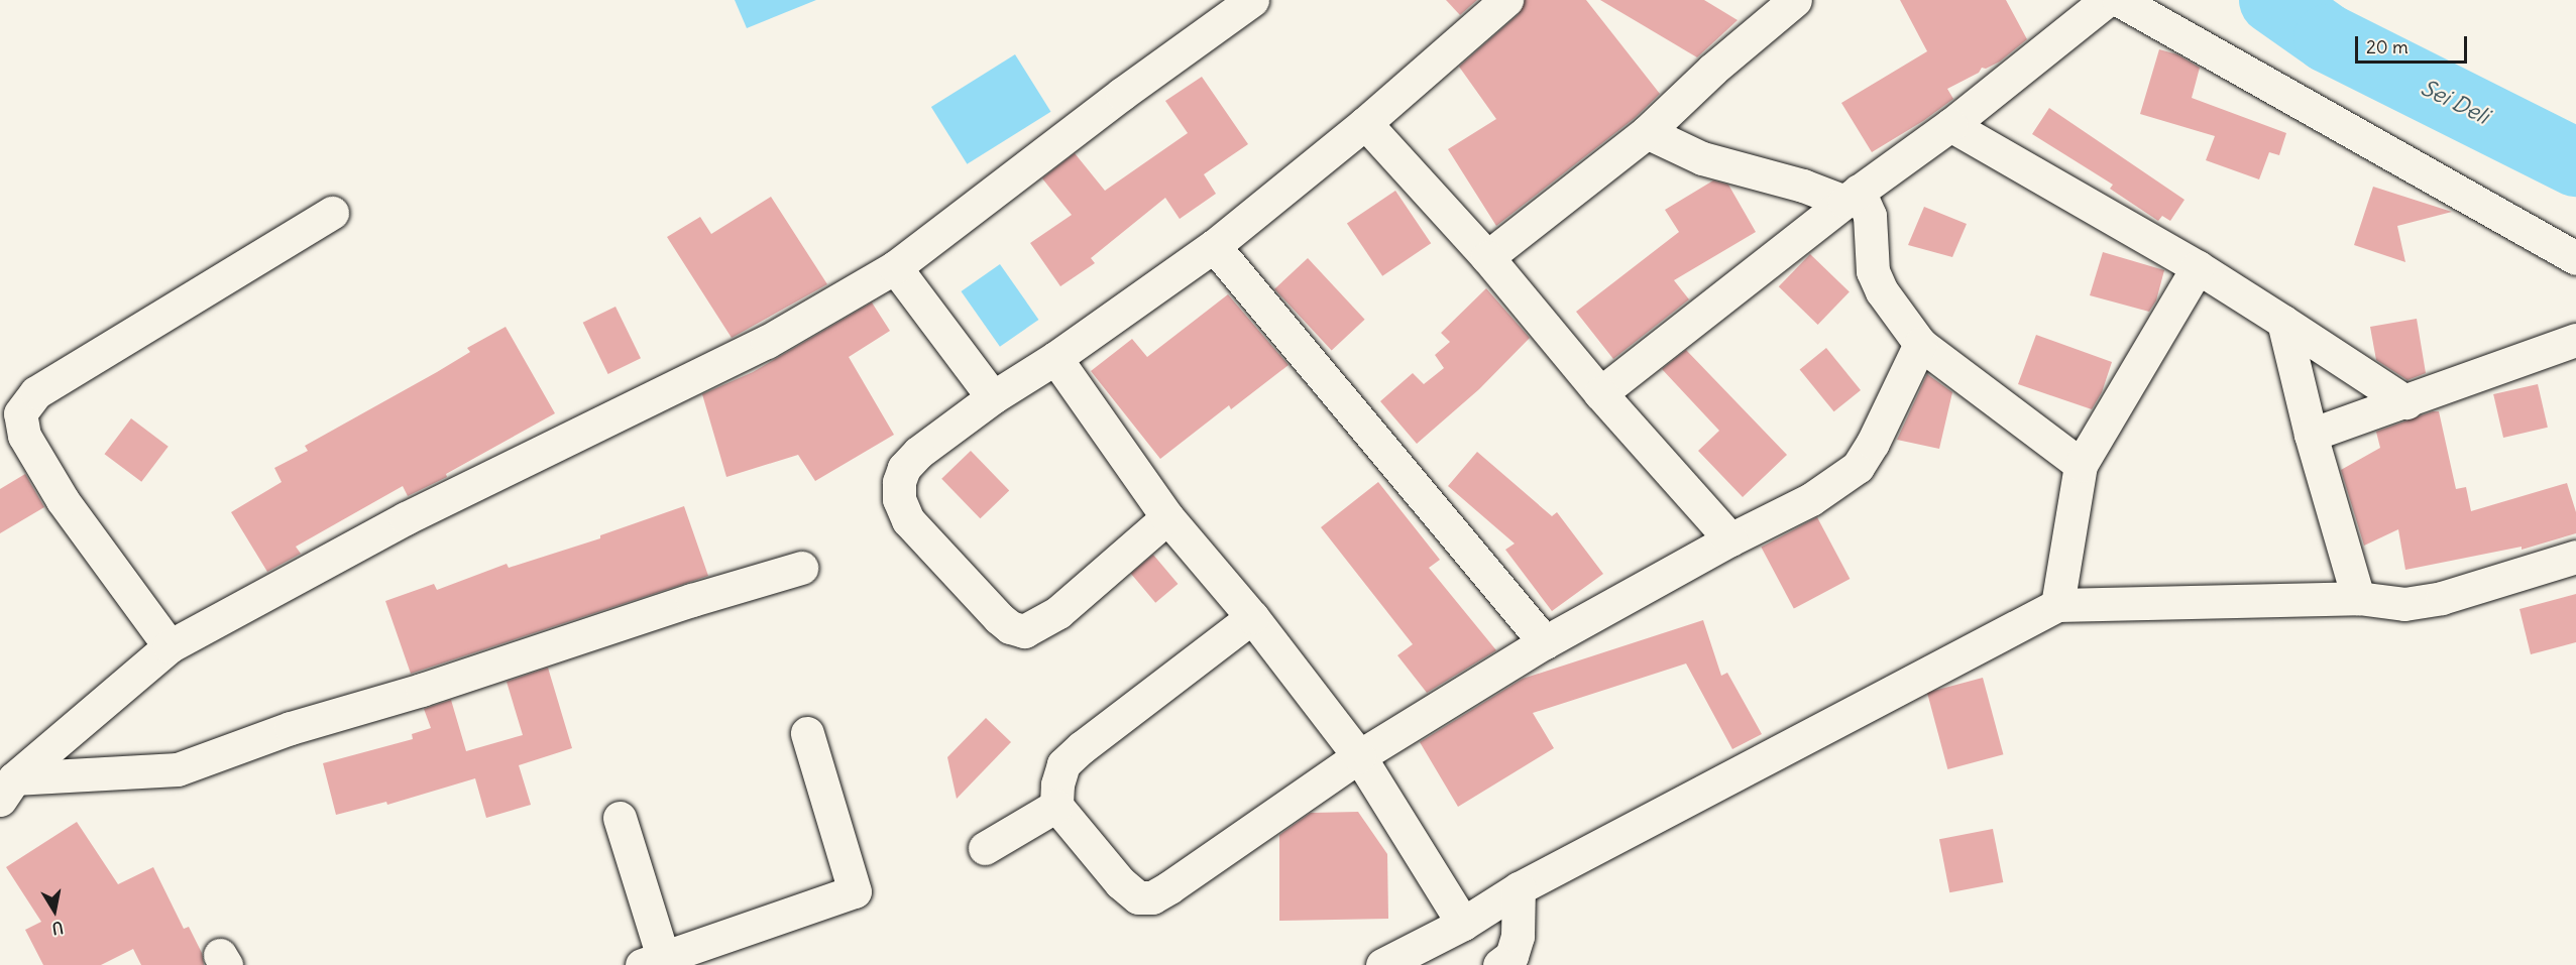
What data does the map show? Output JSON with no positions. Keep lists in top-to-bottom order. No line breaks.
{"water":["Sei Deli"],"scale_bar":"20 m","north":"bottom"}
